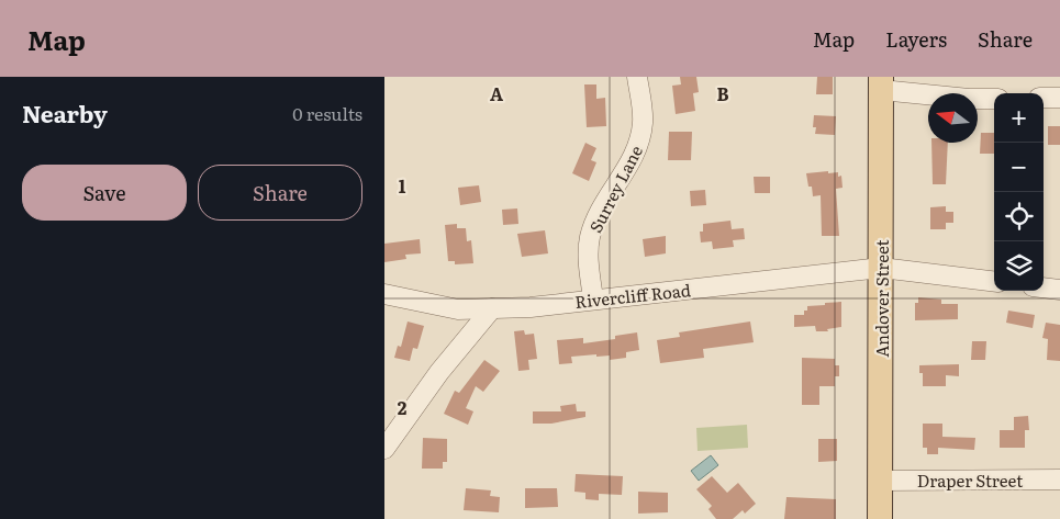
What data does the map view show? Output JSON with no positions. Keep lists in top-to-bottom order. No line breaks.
{"streets":{"main road":["Andover Street"],"street":["Surrey Lane","Rivercliff Road","Draper Street"]},"crossings":[["Surrey Lane","Rivercliff Road"],["Rivercliff Road","Andover Street"],["Andover Street","Draper Street"]],"north":"left","page":{"header":"Map","nav":["Map","Layers","Share"],"heading":["Nearby","0 results"],"map_buttons":["+","−"],"buttons":["Save","Share"]},"grid":{"columns":["A","B"],"rows":["1","2"]}}
